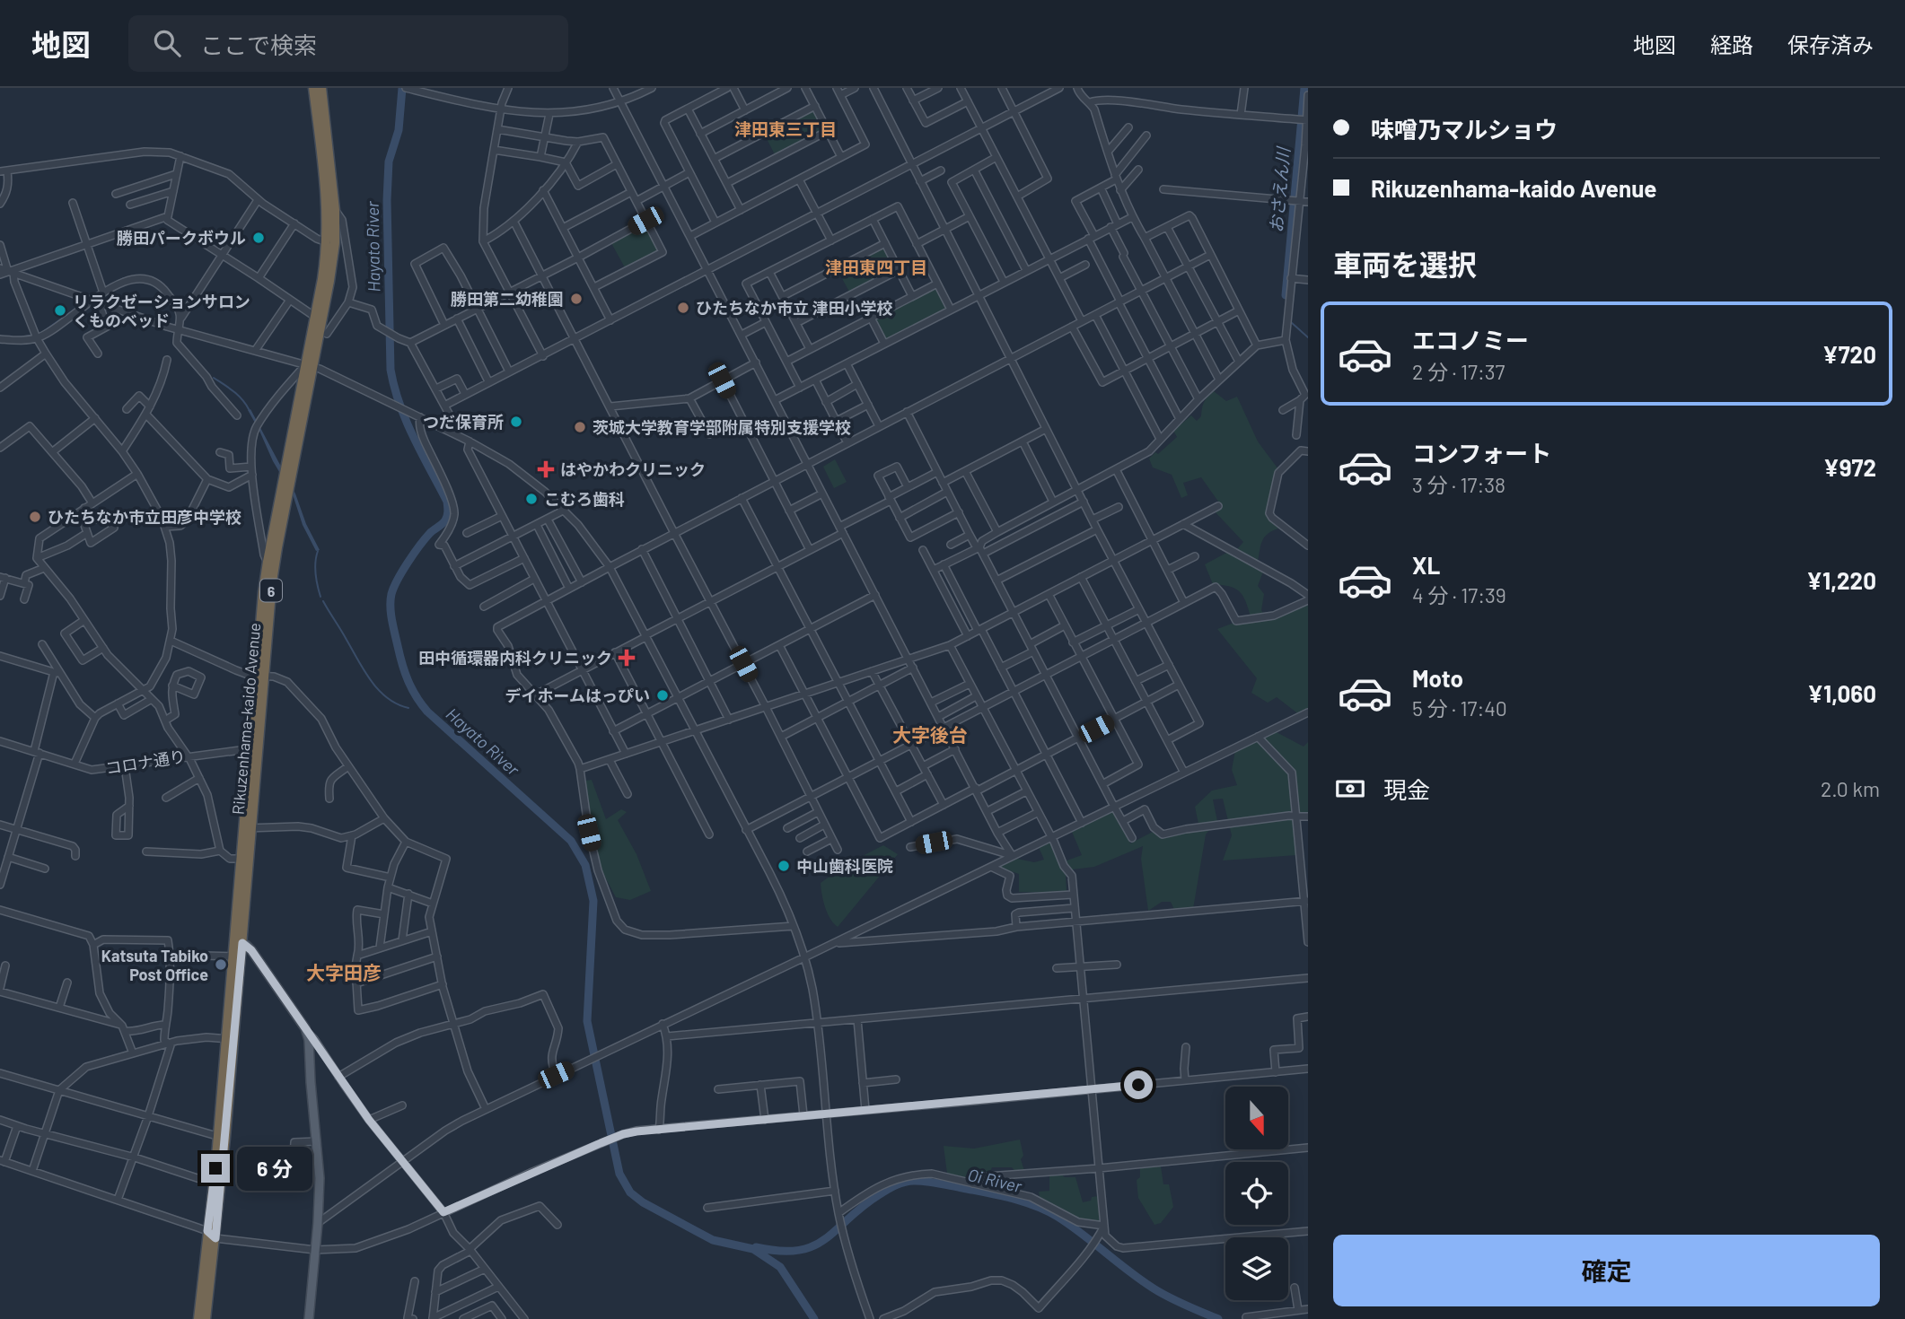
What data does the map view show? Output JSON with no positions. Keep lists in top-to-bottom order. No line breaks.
{"streets":{"highway":["6","Rikuzenhama-kaido Avenue"],"street":["コロナ通り"]},"crossings":[["Rikuzenhama-kaido Avenue","コロナ通り"]],"districts":["津田東三丁目","津田東四丁目","大字後台","大字田彦"],"water":["おさえん川","Hayato River","Oi River"],"places":{"other":["勝田パークボウル","勝田第二幼稚園","ひたちなか市立 津田小学校","リラクゼーションサロン くものベッド","つだ保育所","茨城大学教育学部附属特別支援学校","こむろ歯科","ひたちなか市立田彦中学校","デイホームはっぴい","中山歯科医院","Katsuta Tabiko Post Office"],"health":["はやかわクリニック","田中循環器内科クリニック"]},"north":"bottom","page":{"header":"地図","search":"ここで検索","nav":["地図","経路","保存済み"],"banner":["味噌乃マルショウ","Rikuzenhama-kaido Avenue"],"heading":"車両を選択","list":[{"name":"エコノミー","note":"2 分 · 17:37","value":"¥720"},{"name":"コンフォート","note":"3 分 · 17:38","value":"¥972"},{"name":"XL","note":"4 分 · 17:39","value":"¥1,220"},{"name":"Moto","note":"5 分 · 17:40","value":"¥1,060"}],"pay":["現金","2.0 km"],"bubble":"6 分","buttons":"確定"}}
